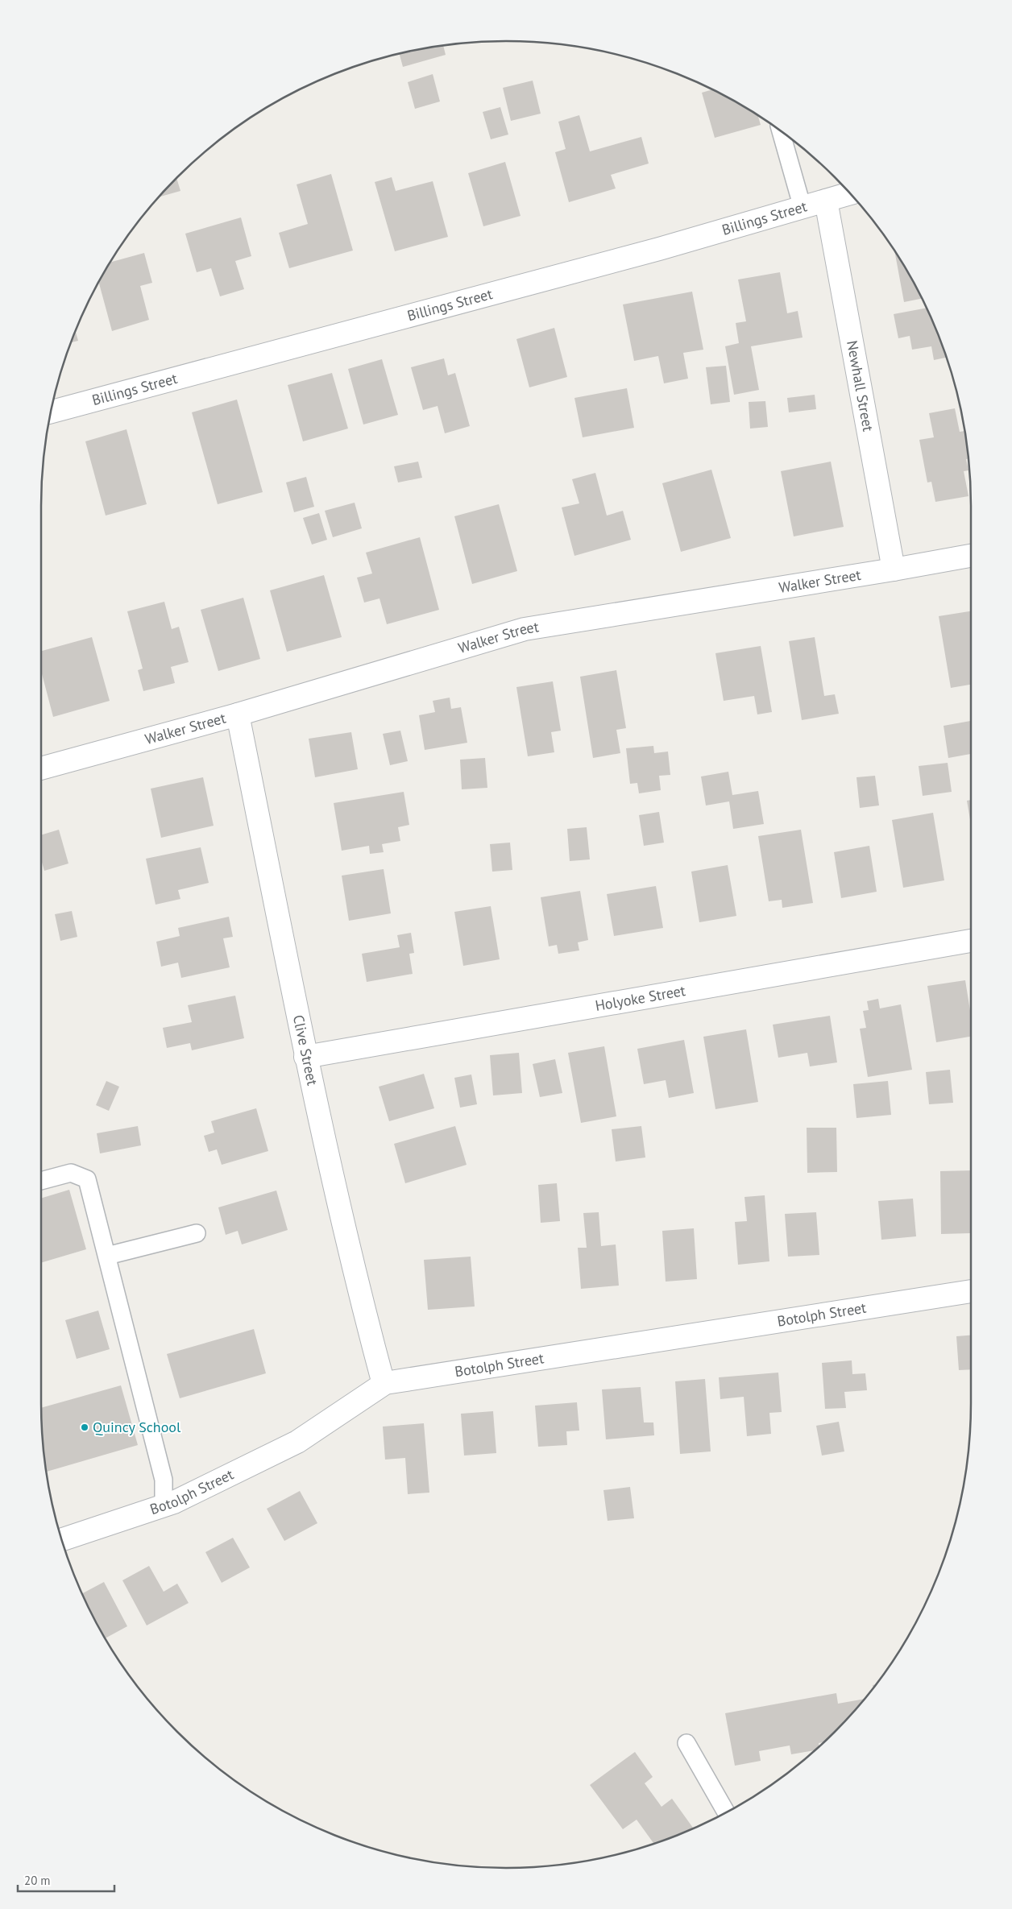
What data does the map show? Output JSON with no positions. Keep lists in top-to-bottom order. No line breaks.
{"streets":{"street":["Billings Street","Newhall Street","Walker Street","Holyoke Street","Clive Street","Botolph Street"]},"crossings":[["Billings Street","Newhall Street"],["Newhall Street","Walker Street"],["Walker Street","Clive Street"],["Holyoke Street","Clive Street"],["Clive Street","Botolph Street"]],"places":["Quincy School"],"scale_bar":"20 m"}
